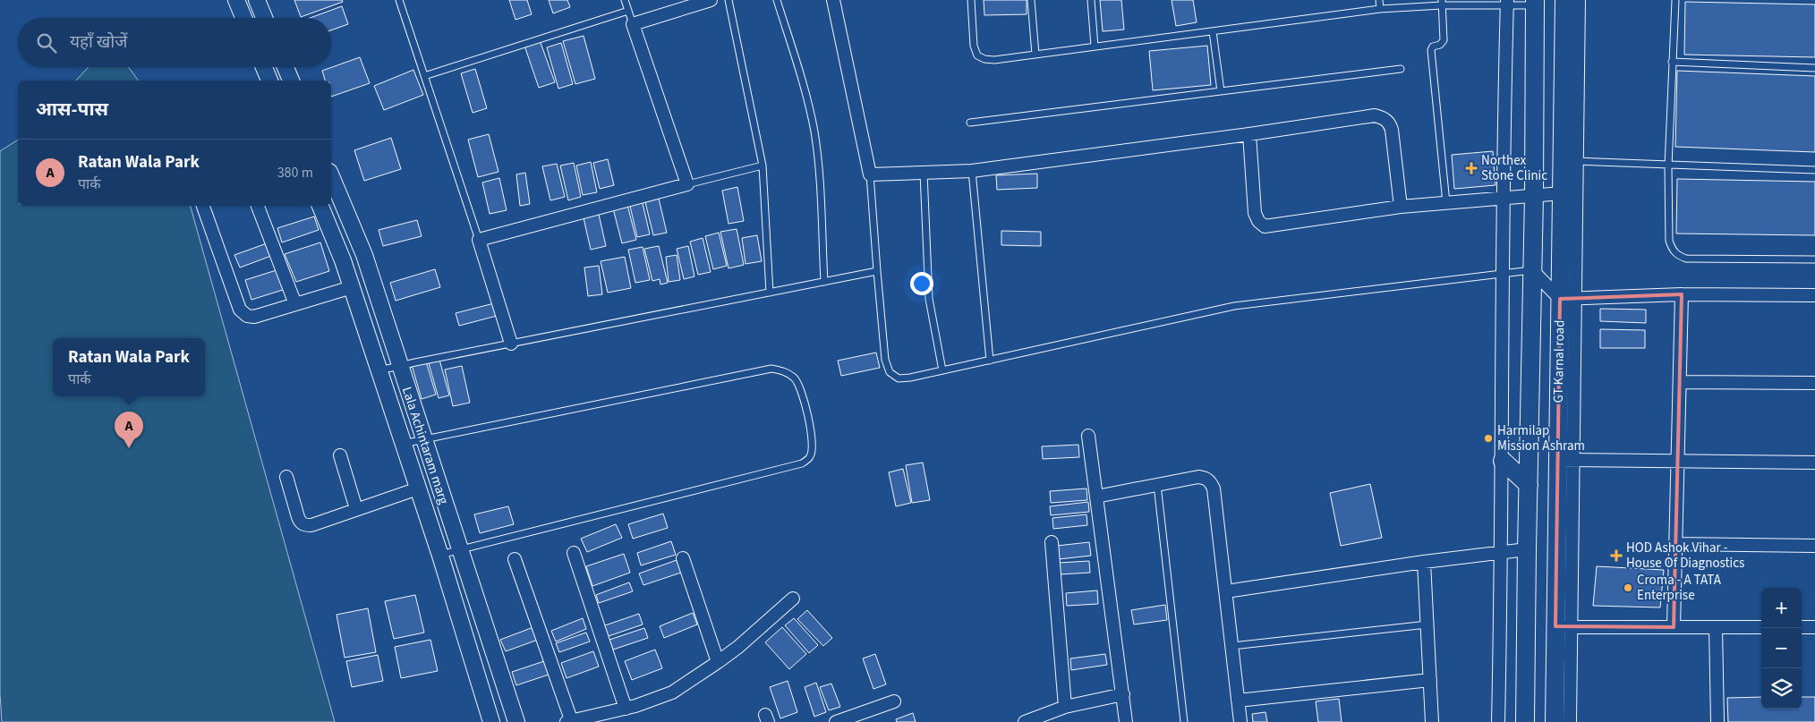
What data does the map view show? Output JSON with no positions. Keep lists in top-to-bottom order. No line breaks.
{"streets":{"main road":["GT Karnal road"],"street":["Lala Achintaram marg"]},"places":{"health":["Northex Stone Clinic","HOD Ashok Vihar - House Of Diagnostics"],"other":["Harmilap Mission Ashram","Croma - A TATA Enterprise"]},"page":{"search":"यहाँ खोजें","heading":"आस-पास","list":[{"mark":"A","name":"Ratan Wala Park","note":"पार्क","value":"380 m"}],"popup":["Ratan Wala Park","पार्क"],"pins":"A","map_buttons":["+","−"]}}
